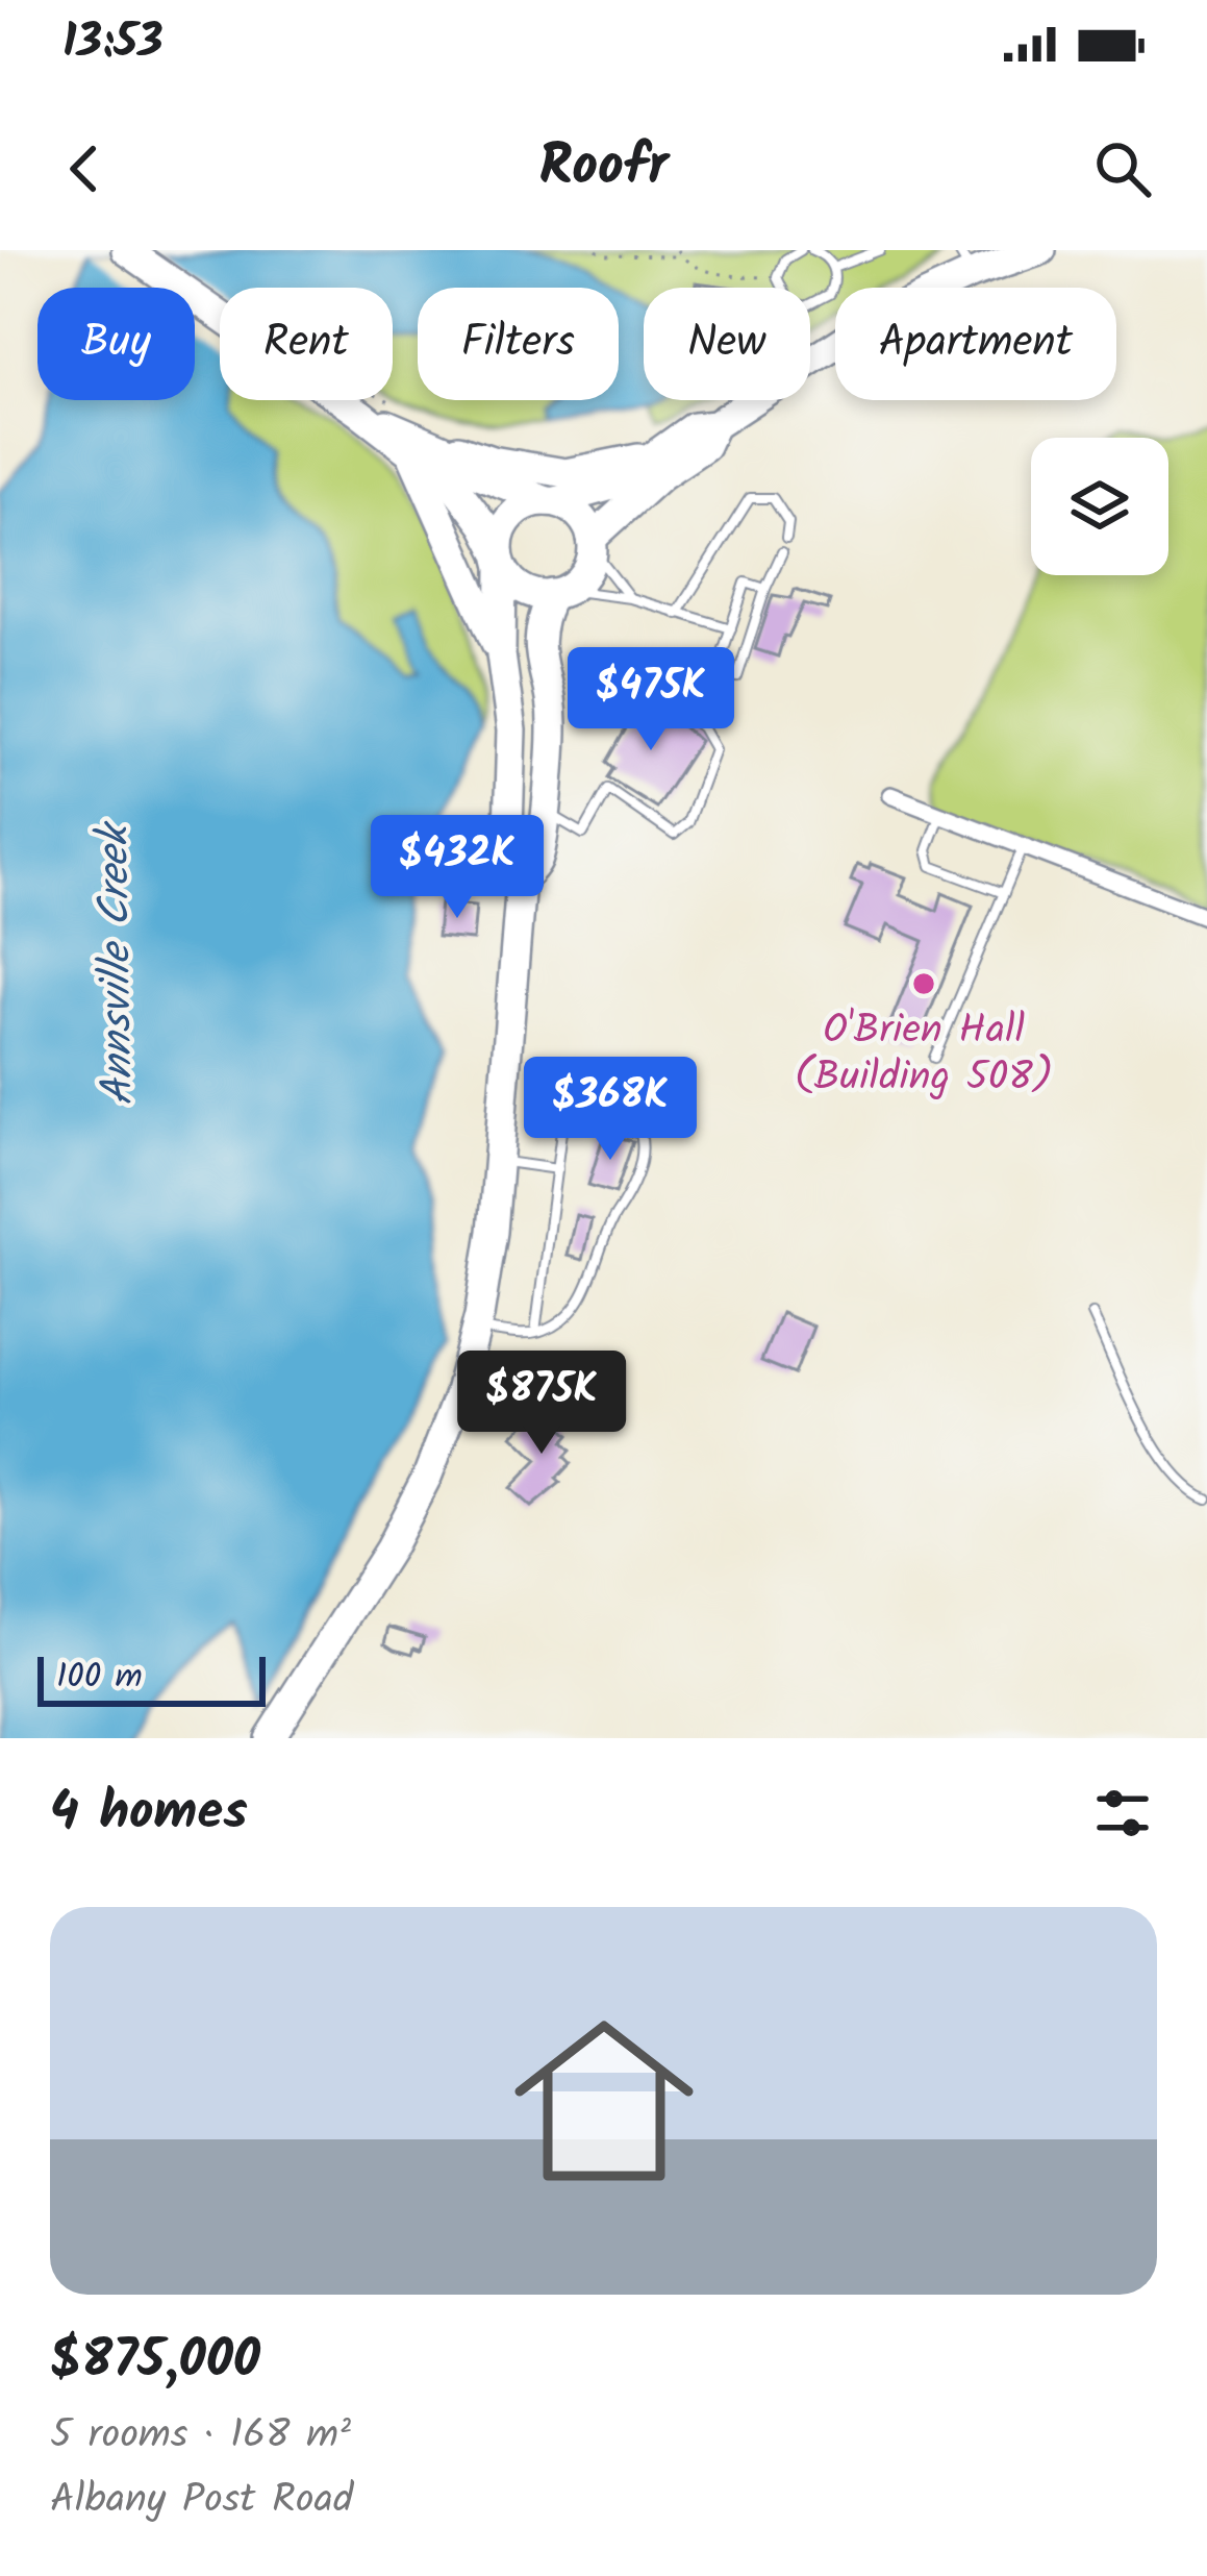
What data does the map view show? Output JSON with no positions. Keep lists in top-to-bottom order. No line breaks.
{"water":["Annsville Creek"],"places":["O'Brien Hall (Building 508)"],"scale_bar":"100 m","page":{"status":"13:53","header":"Roofr","chip":["Buy","Rent","Filters","New","Apartment"],"price":["$475K","$432K","$368K","$875K"],"scale":"100 m","heading":"4 homes","list":[{"name":"$875,000","note":"5 rooms · 168 m² · Albany Post Road"}]}}
